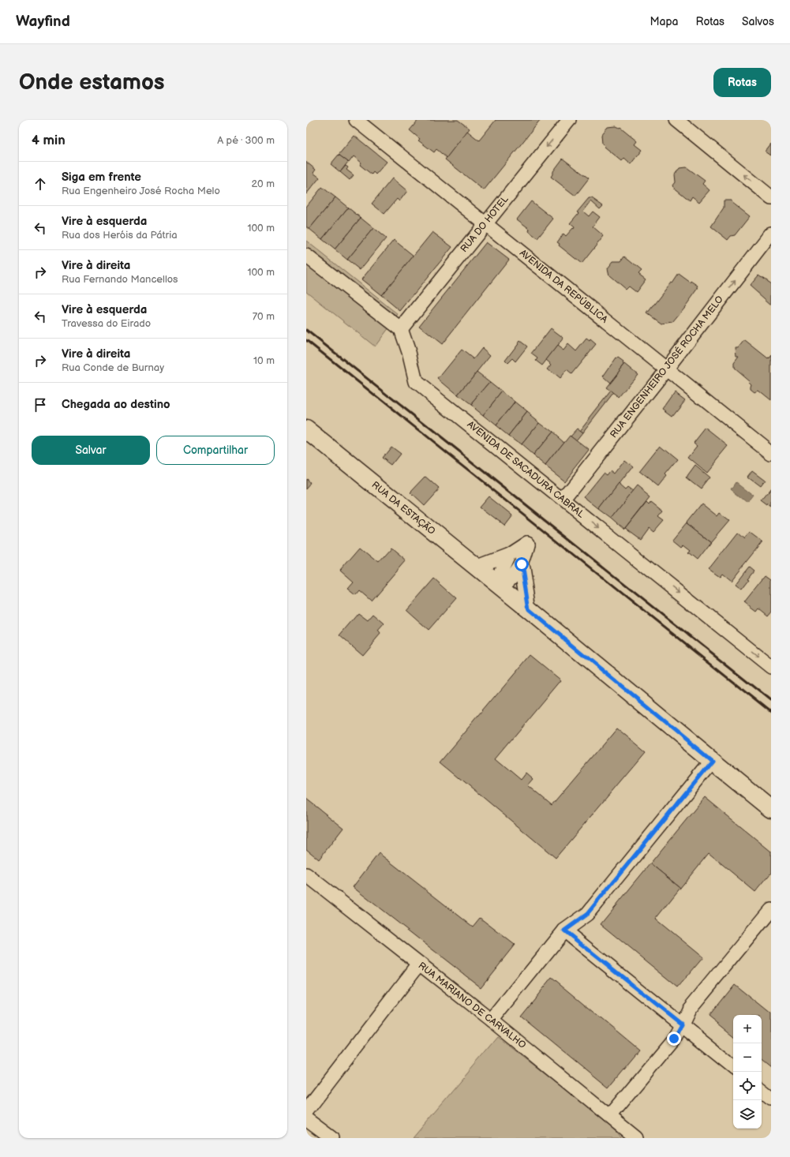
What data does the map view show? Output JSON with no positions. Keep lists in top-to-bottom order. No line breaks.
{"streets":{"main road":["RUA DA ESTAÇÃO"],"street":["RUA DO HOTEL","AVENIDA DA REPÚBLICA","RUA ENGENHEIRO JOSÉ ROCHA MELO","AVENIDA DE SACADURA CABRAL","RUA MARIANO DE CARVALHO"]},"crossings":[["RUA DO HOTEL","AVENIDA DA REPÚBLICA"],["RUA DO HOTEL","AVENIDA DE SACADURA CABRAL"],["AVENIDA DA REPÚBLICA","RUA ENGENHEIRO JOSÉ ROCHA MELO"],["RUA ENGENHEIRO JOSÉ ROCHA MELO","AVENIDA DE SACADURA CABRAL"]],"one_way":["RUA DO HOTEL","RUA ENGENHEIRO JOSÉ ROCHA MELO","AVENIDA DE SACADURA CABRAL"],"page":{"header":"Wayfind","nav":["Mapa","Rotas","Salvos"],"buttons":["Rotas",["Salvar","Compartilhar"]],"title":"Onde estamos","heading":["4 min","A pé · 300 m"],"list":[["Siga em frente","Rua Engenheiro José Rocha Melo","20 m"],["Vire à esquerda","Rua dos Heróis da Pátria","100 m"],["Vire à direita","Rua Fernando Mancellos","100 m"],["Vire à esquerda","Travessa do Eirado","70 m"],["Vire à direita","Rua Conde de Burnay","10 m"],"Chegada ao destino"],"map_buttons":["+","−"]}}
